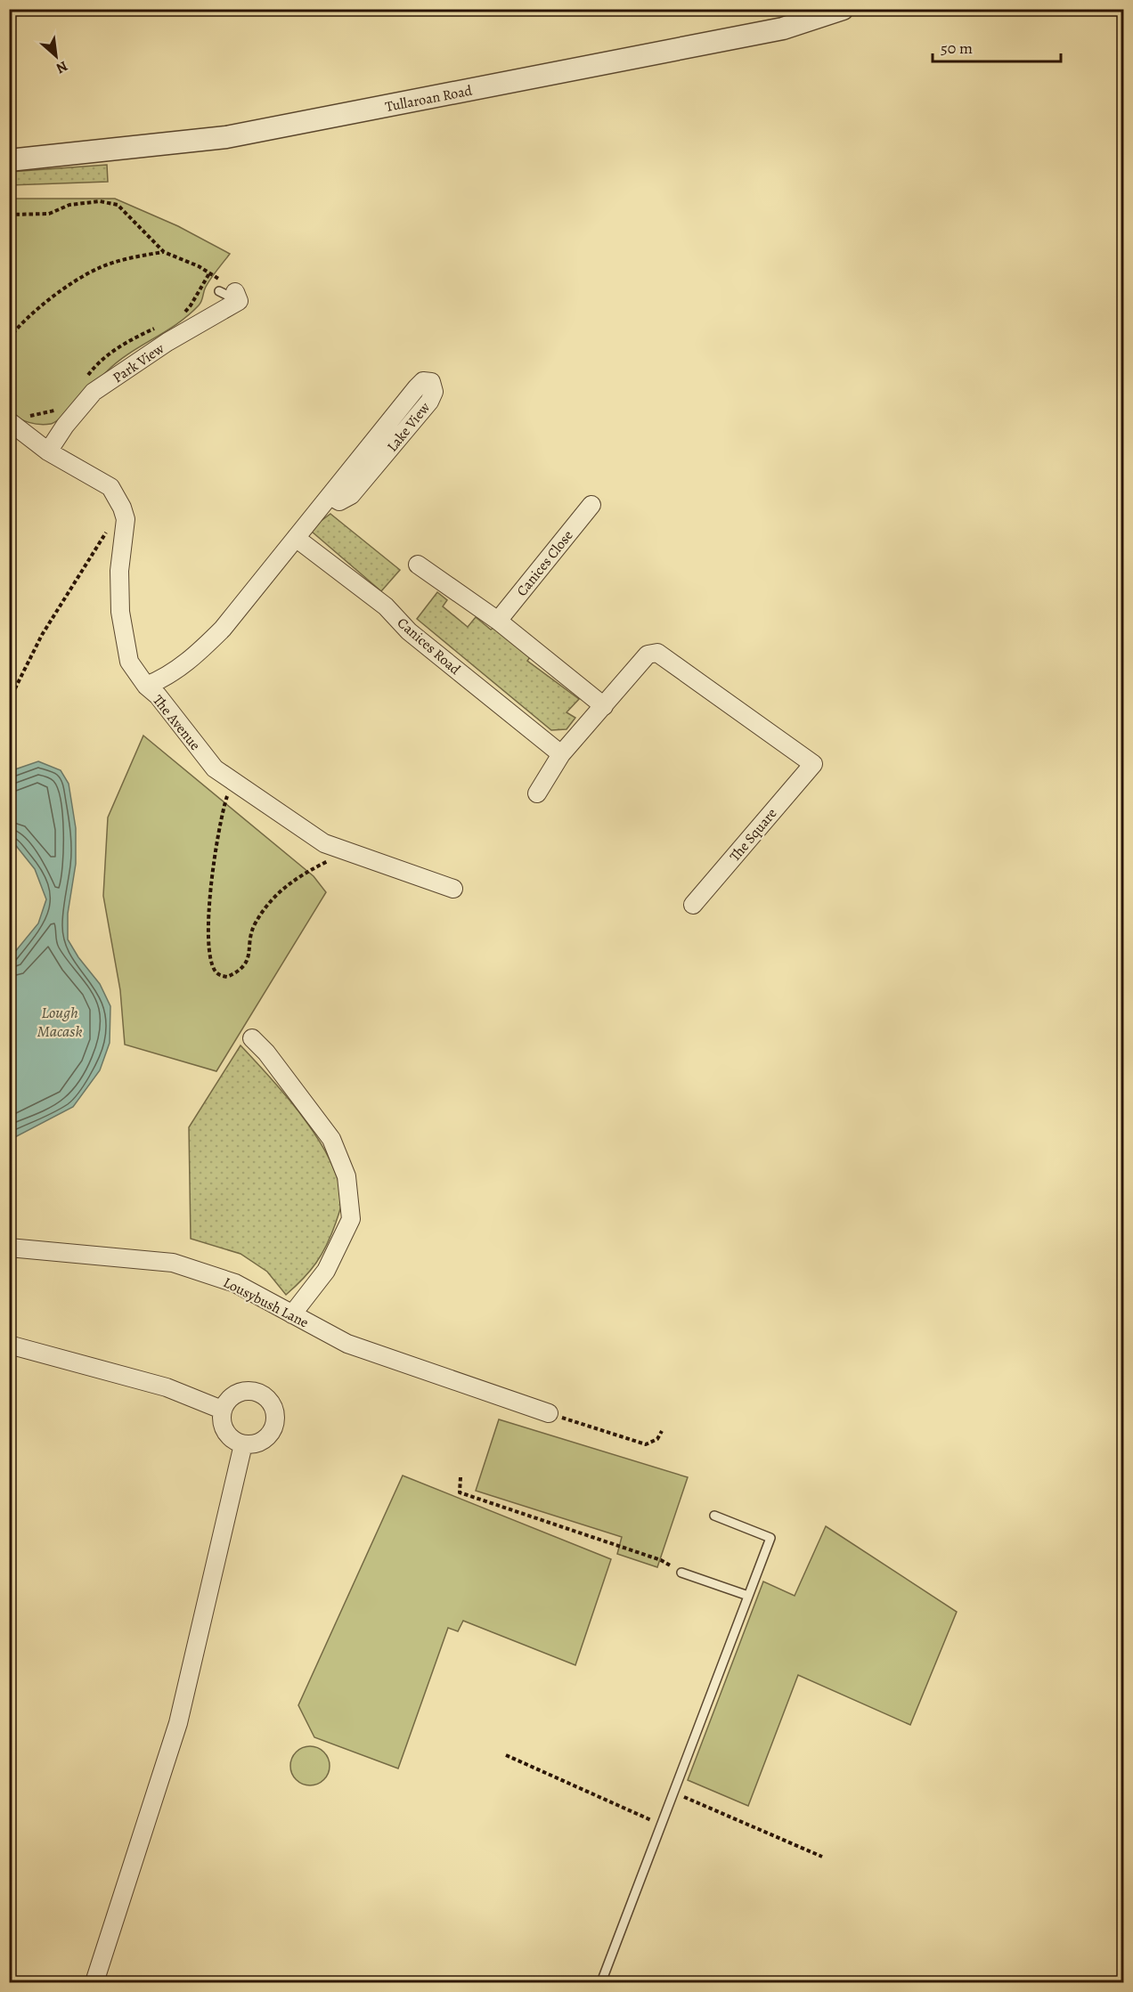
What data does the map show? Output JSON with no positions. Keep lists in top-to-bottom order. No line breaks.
{"streets":{"street":["Tullaroan Road","Park View","Lake View","Canices Close","Canices Road","The Avenue","The Square","Lousybush Lane"]},"crossings":[["Lake View","Canices Road"],["Lake View","The Avenue"]],"water":["Lough Macask"],"scale_bar":"50 m","north":"bottom right"}
